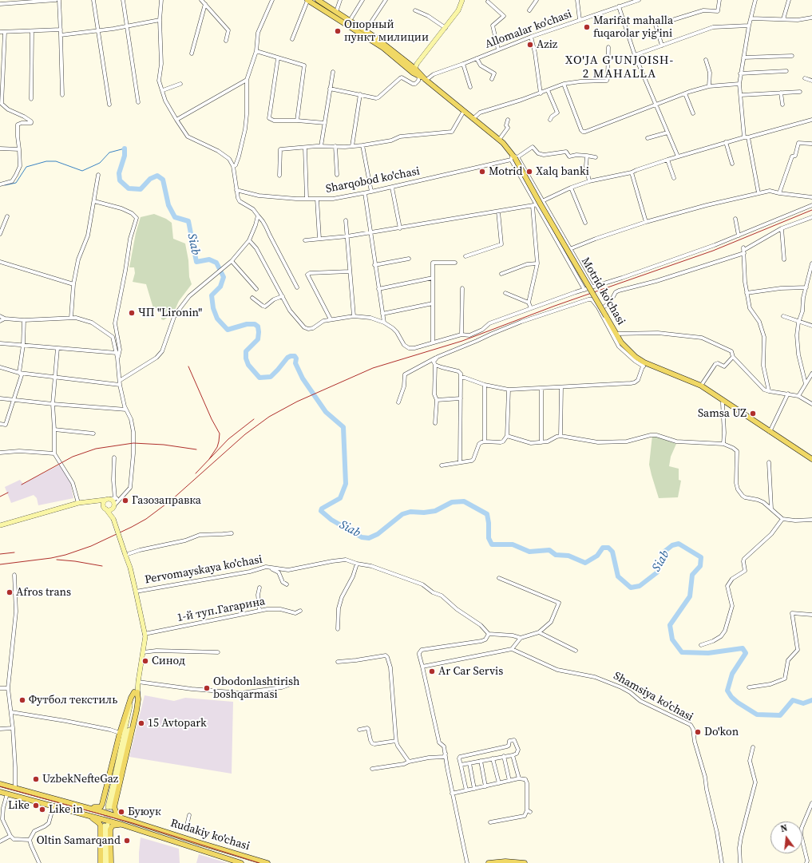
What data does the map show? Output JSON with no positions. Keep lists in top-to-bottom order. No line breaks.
{"streets":{"main road":["Motrid ko'chasi","Rudakiy ko'chasi"],"street":["Allomalar ko'chasi","Sharqobod ko'chasi","Pervomayskaya ko'chasi","1-й туп.Гагарина","Shamsiya ko'chasi"]},"crossings":[["Allomalar ko'chasi","Motrid ko'chasi"],["Sharqobod ko'chasi","Motrid ko'chasi"]],"districts":["XO'JA G'UNJOISH- 2 MAHALLA"],"water":["Siab"],"places":["Marifat mahalla fuqarolar yig'ini","Опорный пункт милиции","Aziz","Motrid","Xalq banki","ЧП \"Lironin\"","Samsa UZ","Газозаправка","Afros trans","Синод","Ar Car Servis","Obodonlashtirish boshqarmasi","Футбол текстиль","15 Avtopark","Do'kon","UzbekNefteGaz","Like","Like in","Буюук","Oltin Samarqand"],"north":"top"}
